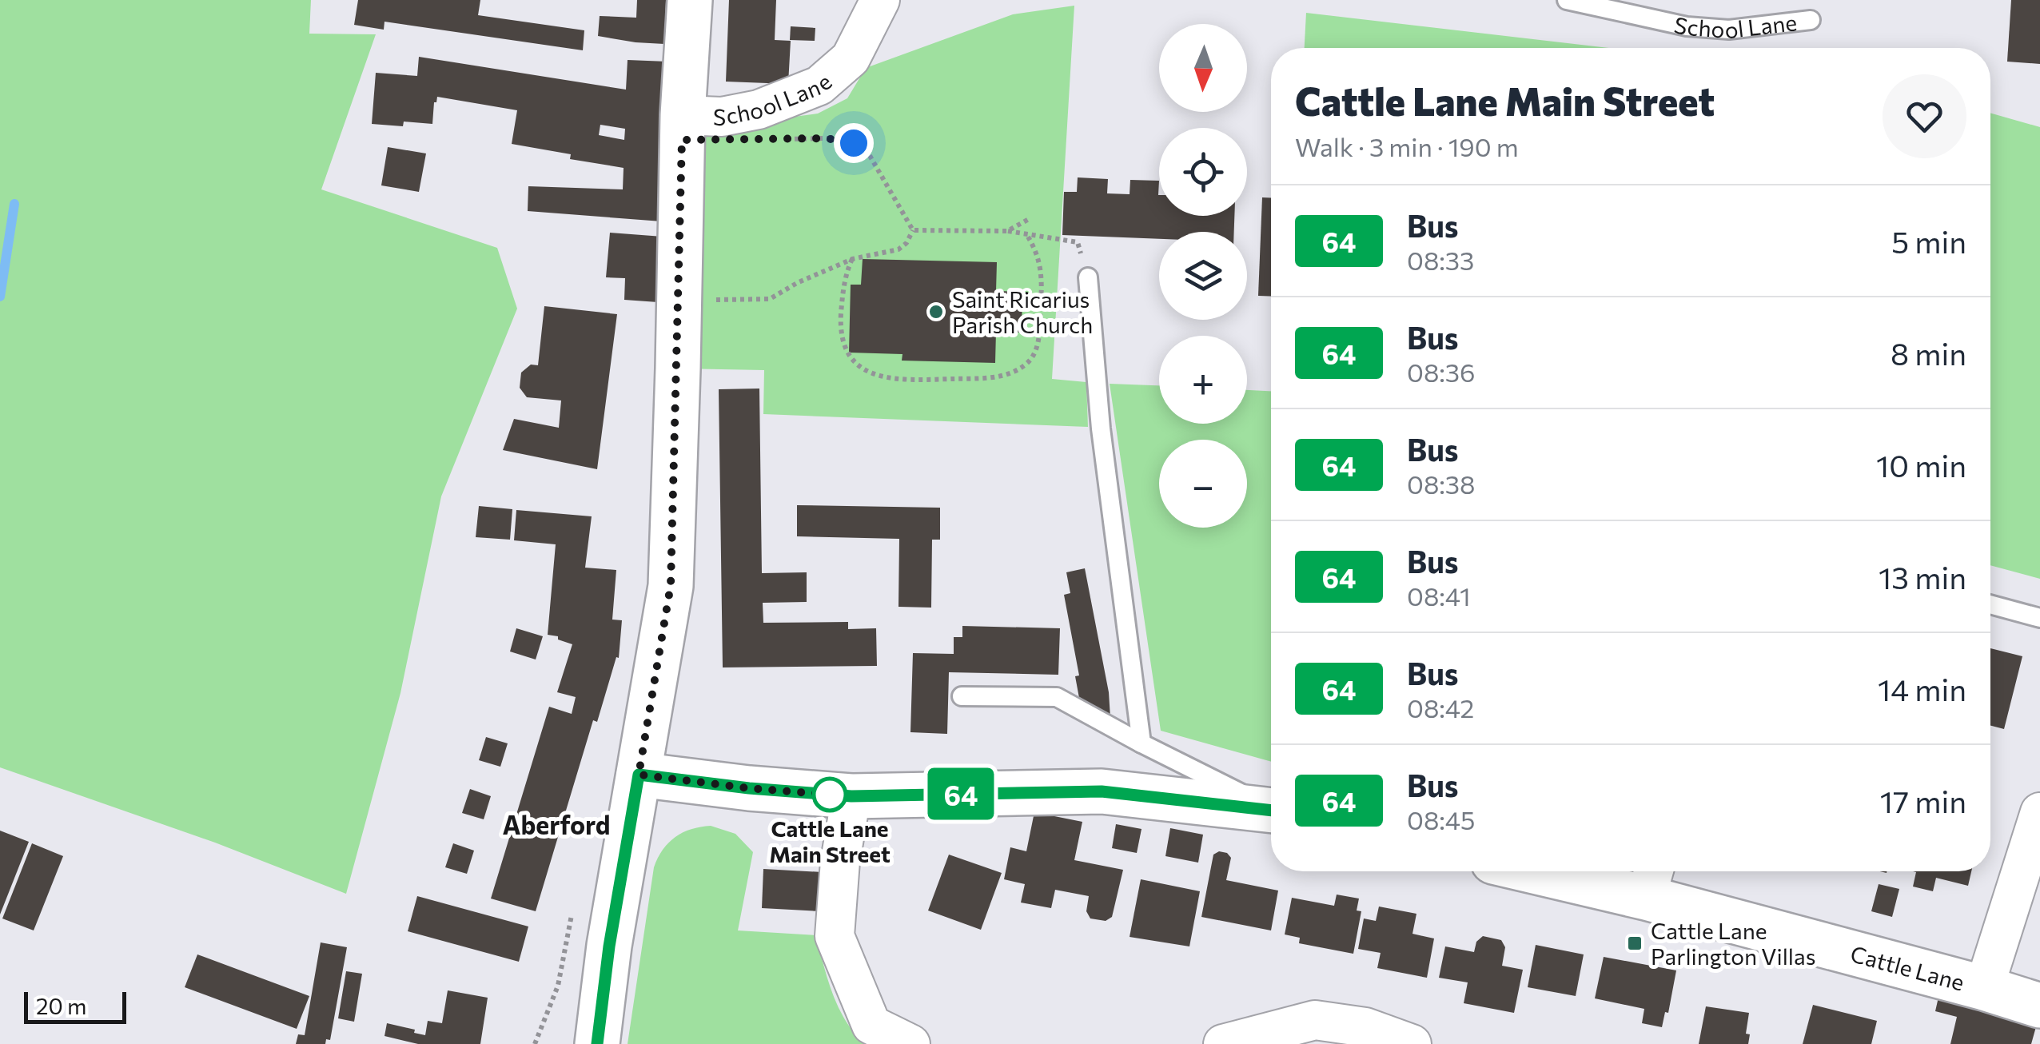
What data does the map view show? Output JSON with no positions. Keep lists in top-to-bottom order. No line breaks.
{"streets":{"street":["School Lane","Cattle Lane"]},"districts":["Aberford"],"places":{"other":["Saint Ricarius Parish Church","Cattle Lane Main Street"],"transit":["Cattle Lane Parlington Villas"]},"lines":["bus line 64"],"scale_bar":"20 m","north":"bottom","page":{"on_map":"64","map_buttons":["+","−"],"heading":["Cattle Lane Main Street","Walk · 3 min · 190 m"],"list":[{"mark":"64","name":"Bus","note":"08:33","value":"5 min"},{"mark":"64","name":"Bus","note":"08:36","value":"8 min"},{"mark":"64","name":"Bus","note":"08:38","value":"10 min"},{"mark":"64","name":"Bus","note":"08:41","value":"13 min"},{"mark":"64","name":"Bus","note":"08:42","value":"14 min"},{"mark":"64","name":"Bus","note":"08:45","value":"17 min"}],"scale":"20 m"}}
